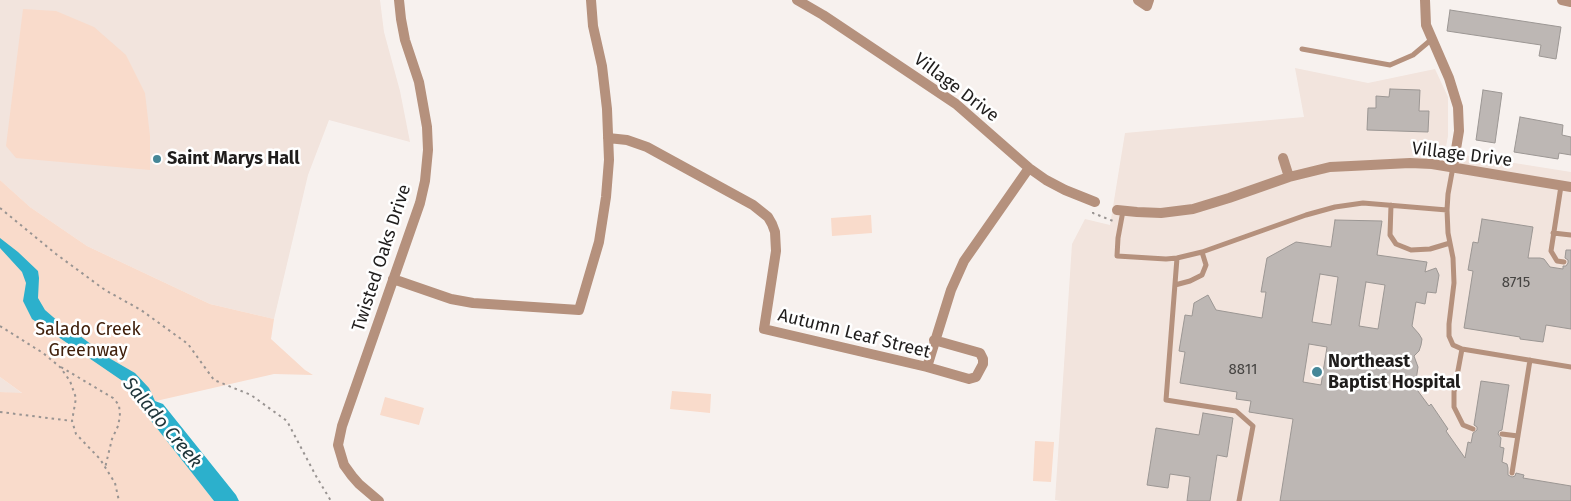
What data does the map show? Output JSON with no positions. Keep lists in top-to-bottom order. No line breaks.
{"streets":{"street":["Village Drive","Twisted Oaks Drive","Autumn Leaf Street"]},"water":["Salado Creek"],"parks":["Salado Creek Greenway"],"places":["Saint Marys Hall","Northeast Baptist Hospital"],"house_numbers":["8715","8811"]}
